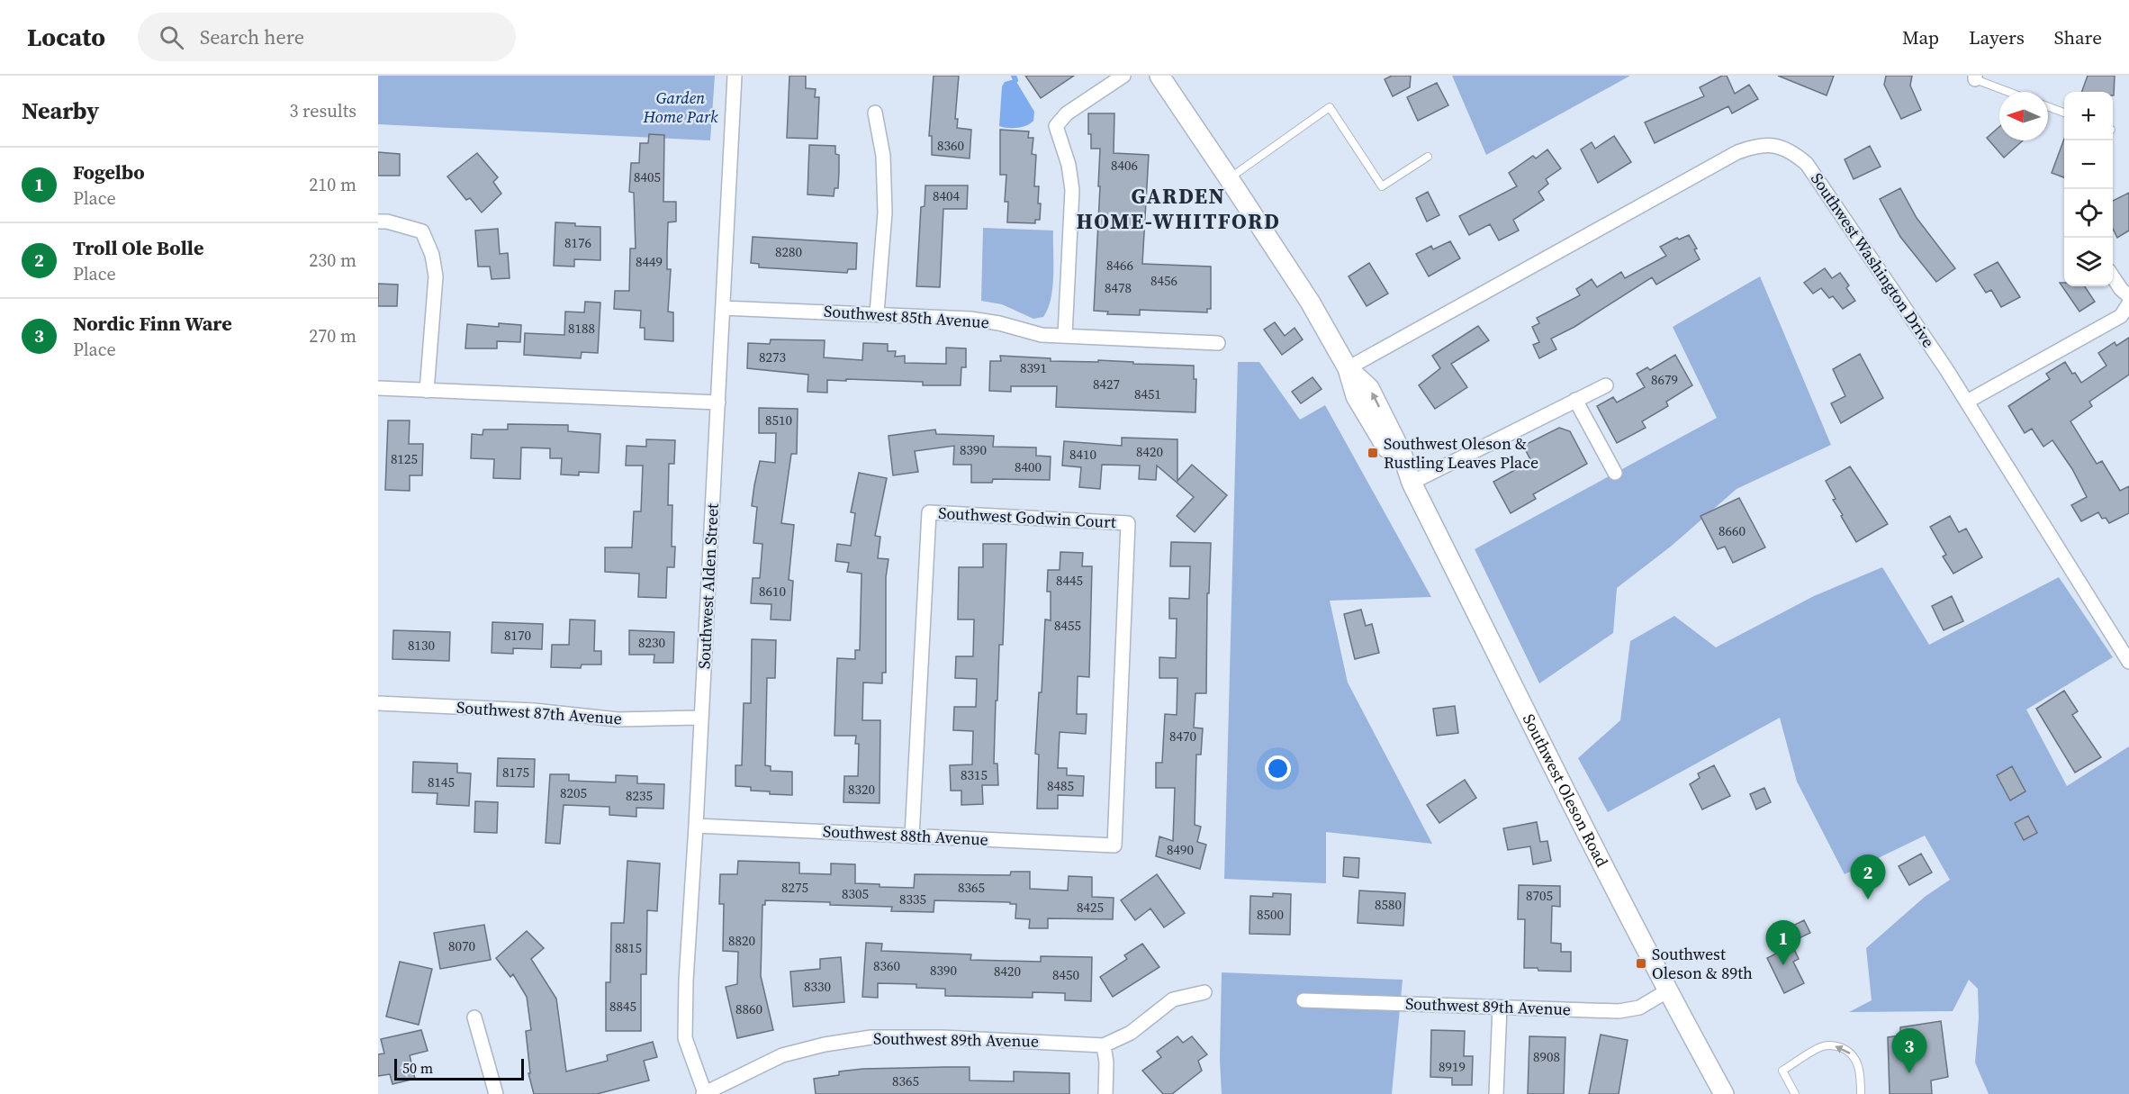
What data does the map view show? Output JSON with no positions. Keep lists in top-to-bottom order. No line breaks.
{"streets":{"main road":["Southwest Oleson Road"],"street":["Southwest Washington Drive","Southwest 85th Avenue","Southwest Godwin Court","Southwest Alden Street","Southwest 87th Avenue","Southwest 88th Avenue","Southwest 89th Avenue"]},"crossings":[["Southwest Washington Drive","Southwest Oleson Road"],["Southwest 85th Avenue","Southwest Alden Street"],["Southwest Godwin Court","Southwest 88th Avenue"],["Southwest Alden Street","Southwest 87th Avenue"],["Southwest Alden Street","Southwest 88th Avenue"],["Southwest Alden Street","Southwest 89th Avenue"],["Southwest Oleson Road","Southwest 89th Avenue"]],"districts":["GARDEN HOME-WHITFORD"],"parks":["Garden Home Park"],"places":{"transit":["Southwest Oleson & Rustling Leaves Place","Southwest Oleson & 89th"]},"house_numbers":["8360","8406","8405","8404","8176","8280","8449","8466","8456","8478","8188","8273","8391","8679","8427","8451","8510","8390","8420","8410","8125","8400","8660","8445","8610","8455","8170","8230","8130","8470","8175","8315","8145","8485","8320","8205","8235","8490","8275","8365","8305","8705","8335","8580","8425","8500","8820","8070","8815","8360","8390","8420","8450","8330","8845","8860","8908","8919","8365"],"scale_bar":"50 m","north":"left","page":{"header":"Locato","search":"Search here","nav":["Map","Layers","Share"],"heading":["Nearby","3 results"],"map_buttons":["+","−"],"list":[{"mark":"1","name":"Fogelbo","note":"Place","value":"210 m"},{"mark":"2","name":"Troll Ole Bolle","note":"Place","value":"230 m"},{"mark":"3","name":"Nordic Finn Ware","note":"Place","value":"270 m"}],"pins":["2","1","3"],"scale":"50 m"}}
